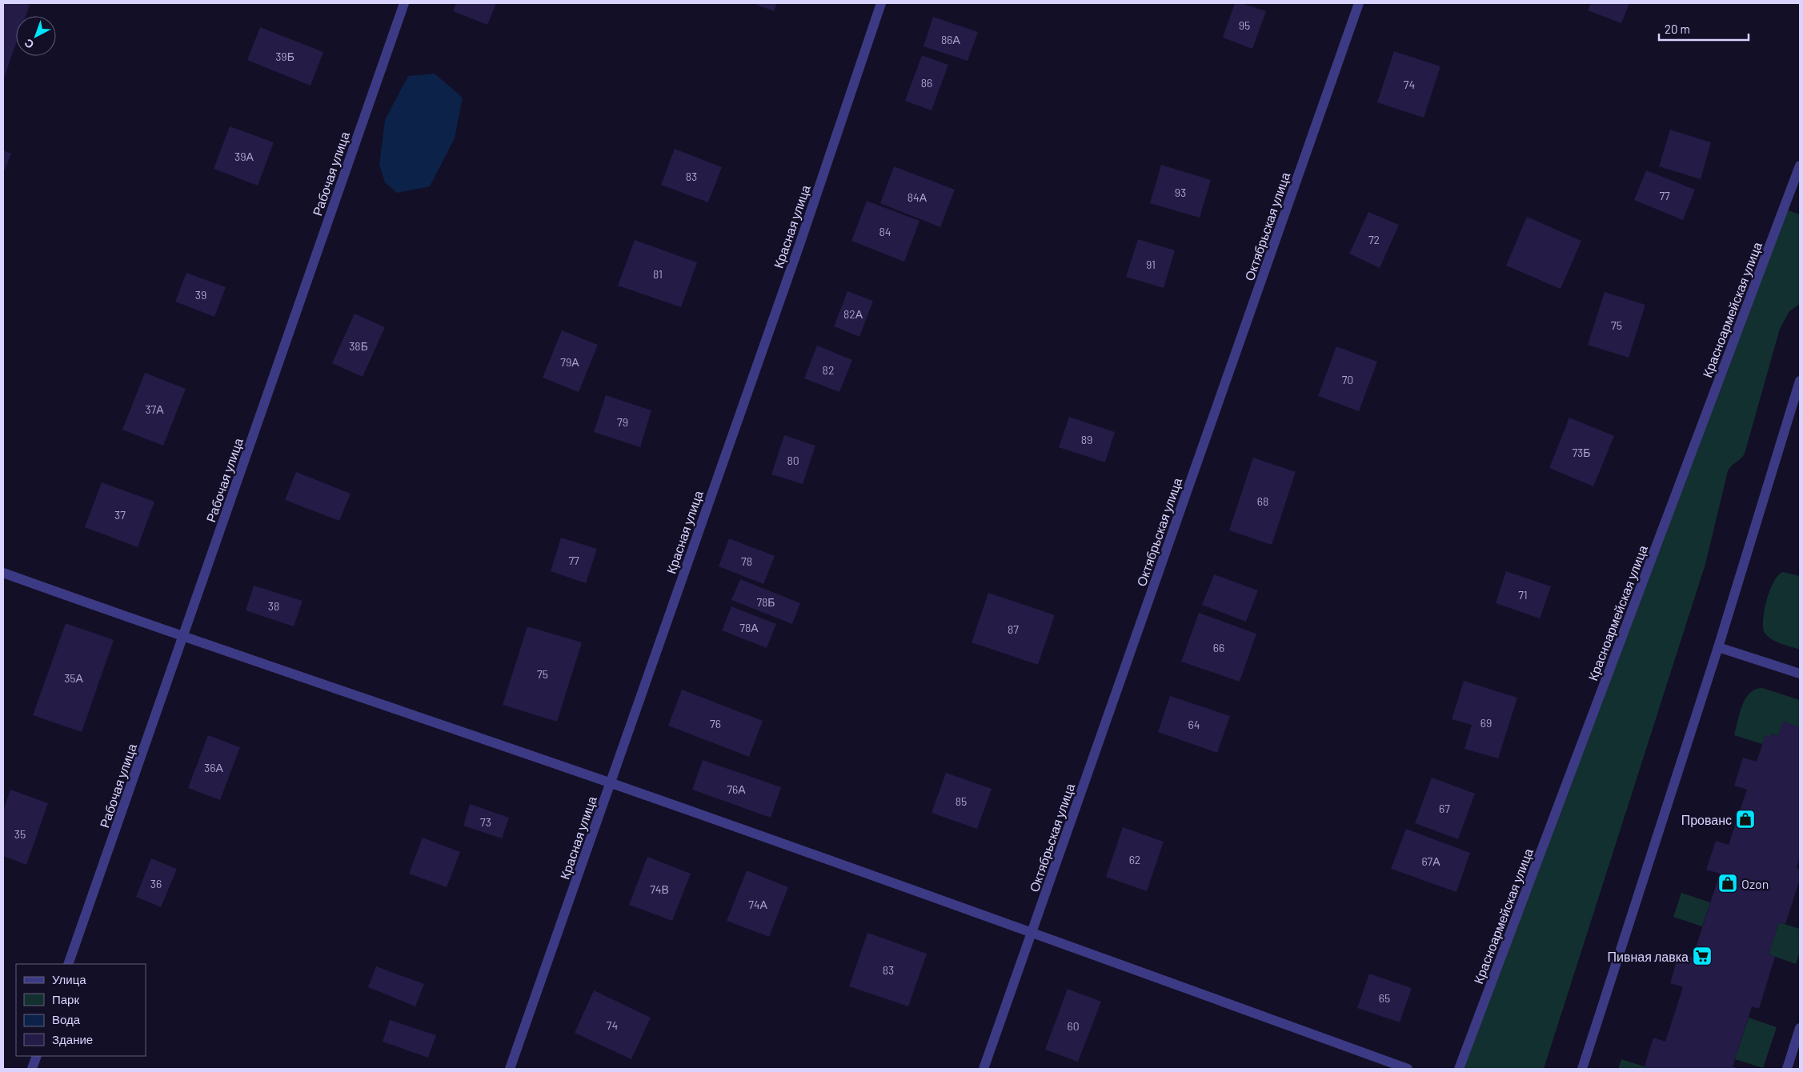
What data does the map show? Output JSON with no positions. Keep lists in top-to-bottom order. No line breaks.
{"streets":{"street":["Рабочая улица","Красная улица","Октябрьская улица","Красноармейская улица"]},"places":{"shop":["Прованс","Ozon"],"supermarket":["Пивная лавка"]},"house_numbers":["95","86А","39Б","86","74","39А","83","93","77","84А","84","72","91","81","39","82А","75","38Б","79А","82","70","37А","79","89","73Б","80","68","37","77","78","71","78Б","38","78А","87","66","75","35А","69","76","64","36А","76А","85","67","73","35","62","67А","36","74В","74А","83","65","74","60"],"legend":["Улица","Парк","Вода","Здание"],"scale_bar":"20 m","north":"bottom left"}
